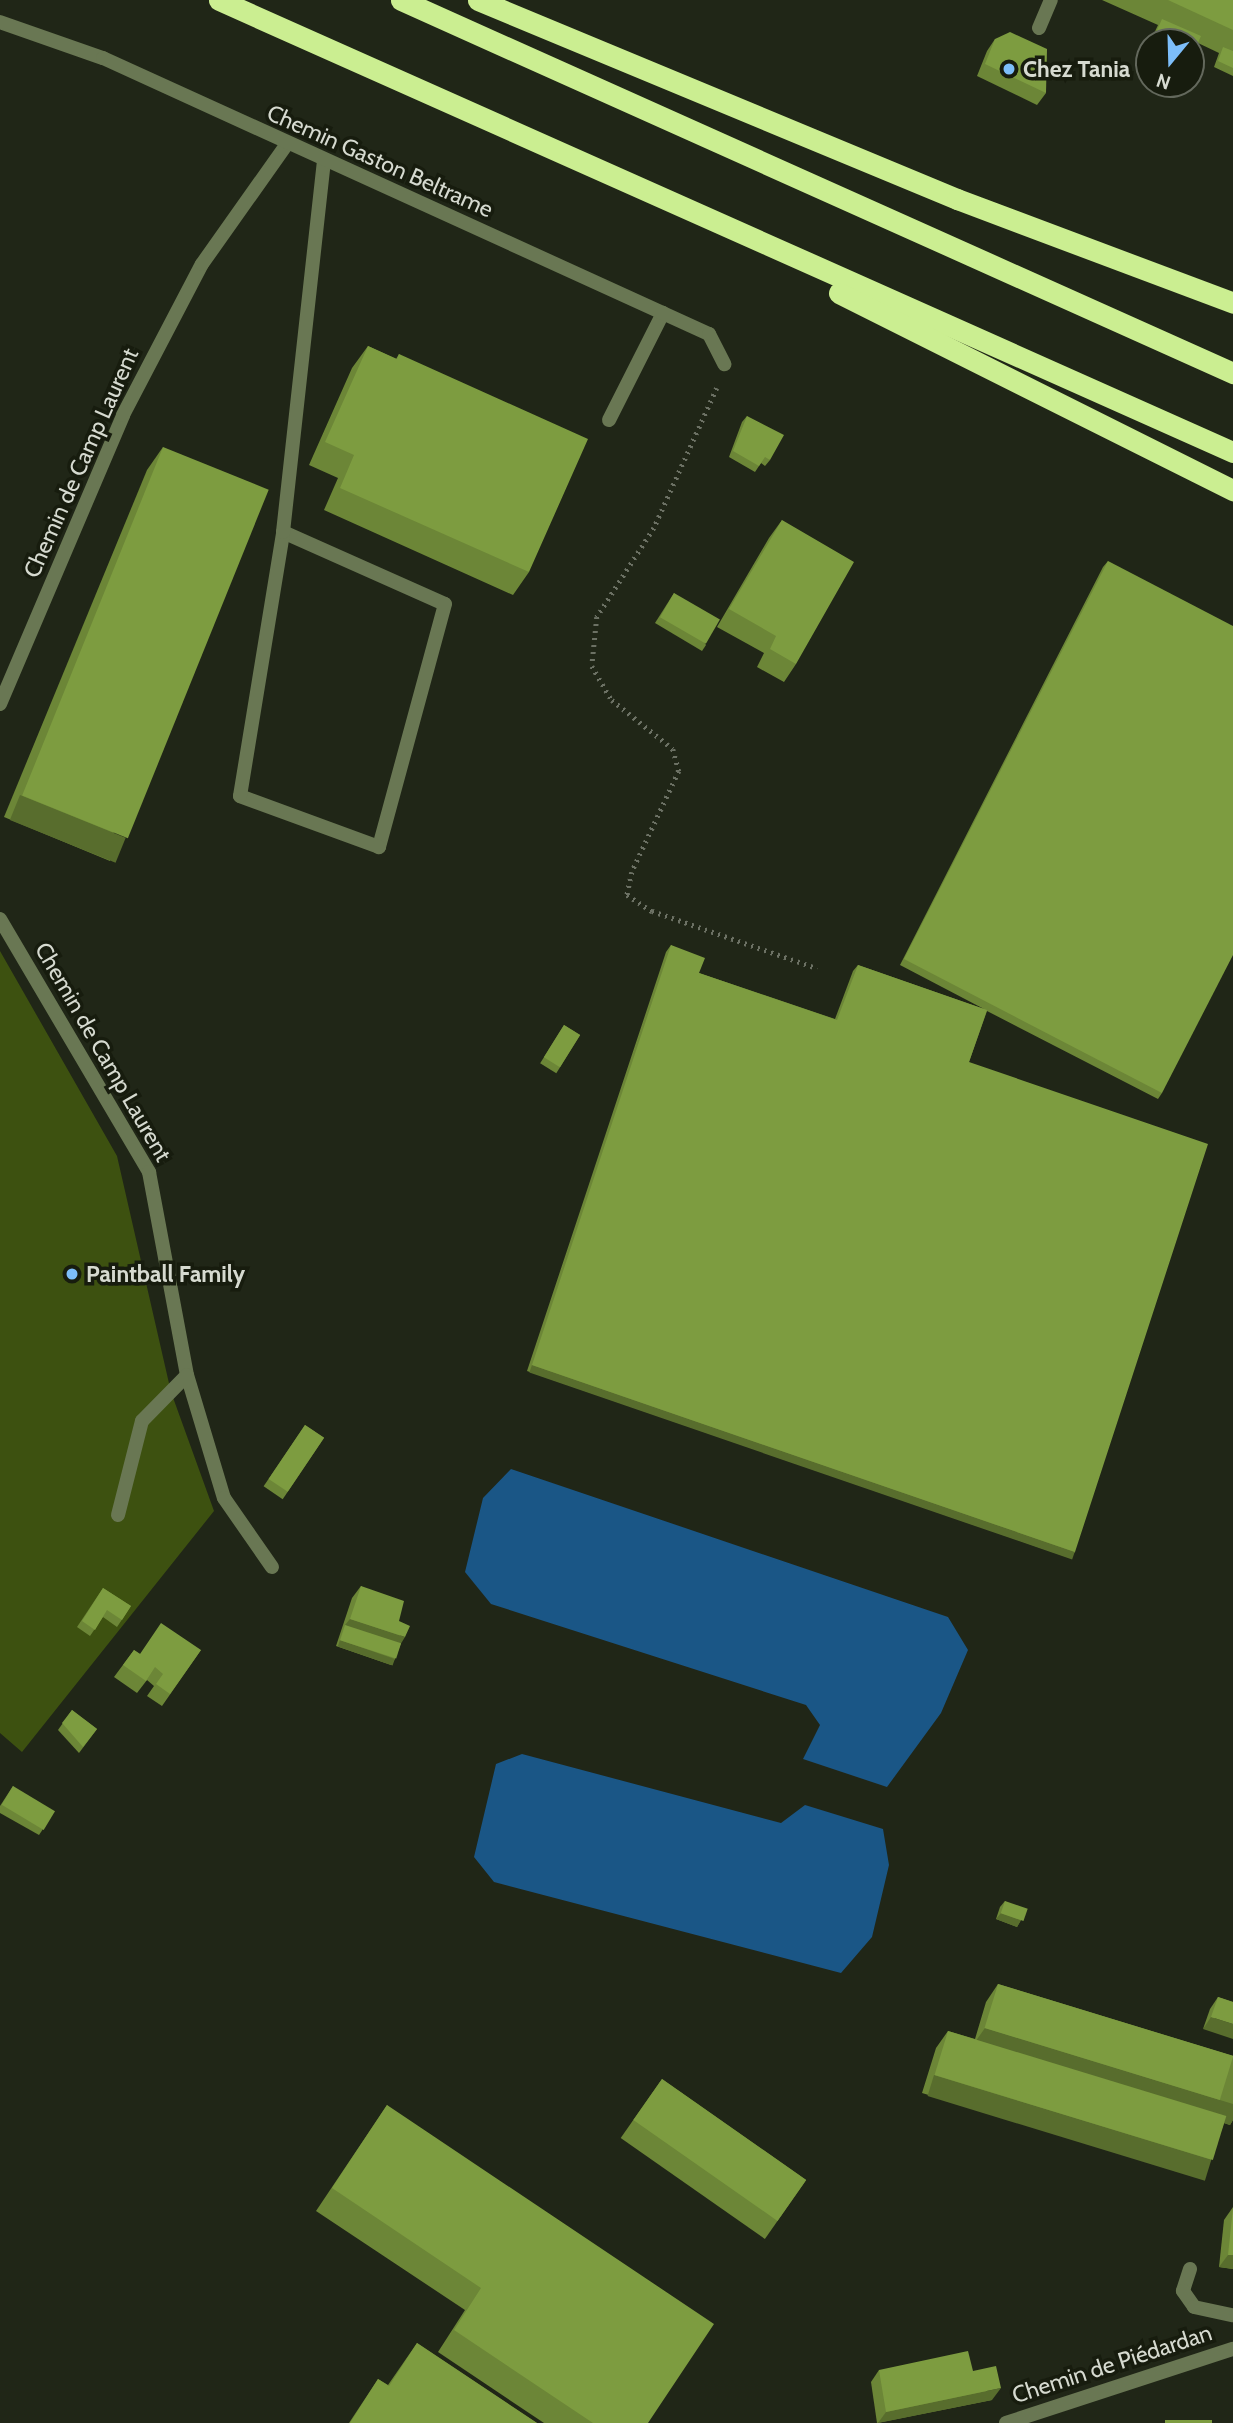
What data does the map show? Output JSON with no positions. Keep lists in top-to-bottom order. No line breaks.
{"streets":{"street":["Chemin Gaston Beltrame","Chemin de Camp Laurent","Chemin de Piédardan"]},"crossings":[["Chemin Gaston Beltrame","Chemin de Camp Laurent"]],"places":["Chez Tania","Paintball Family"],"north":"bottom"}
